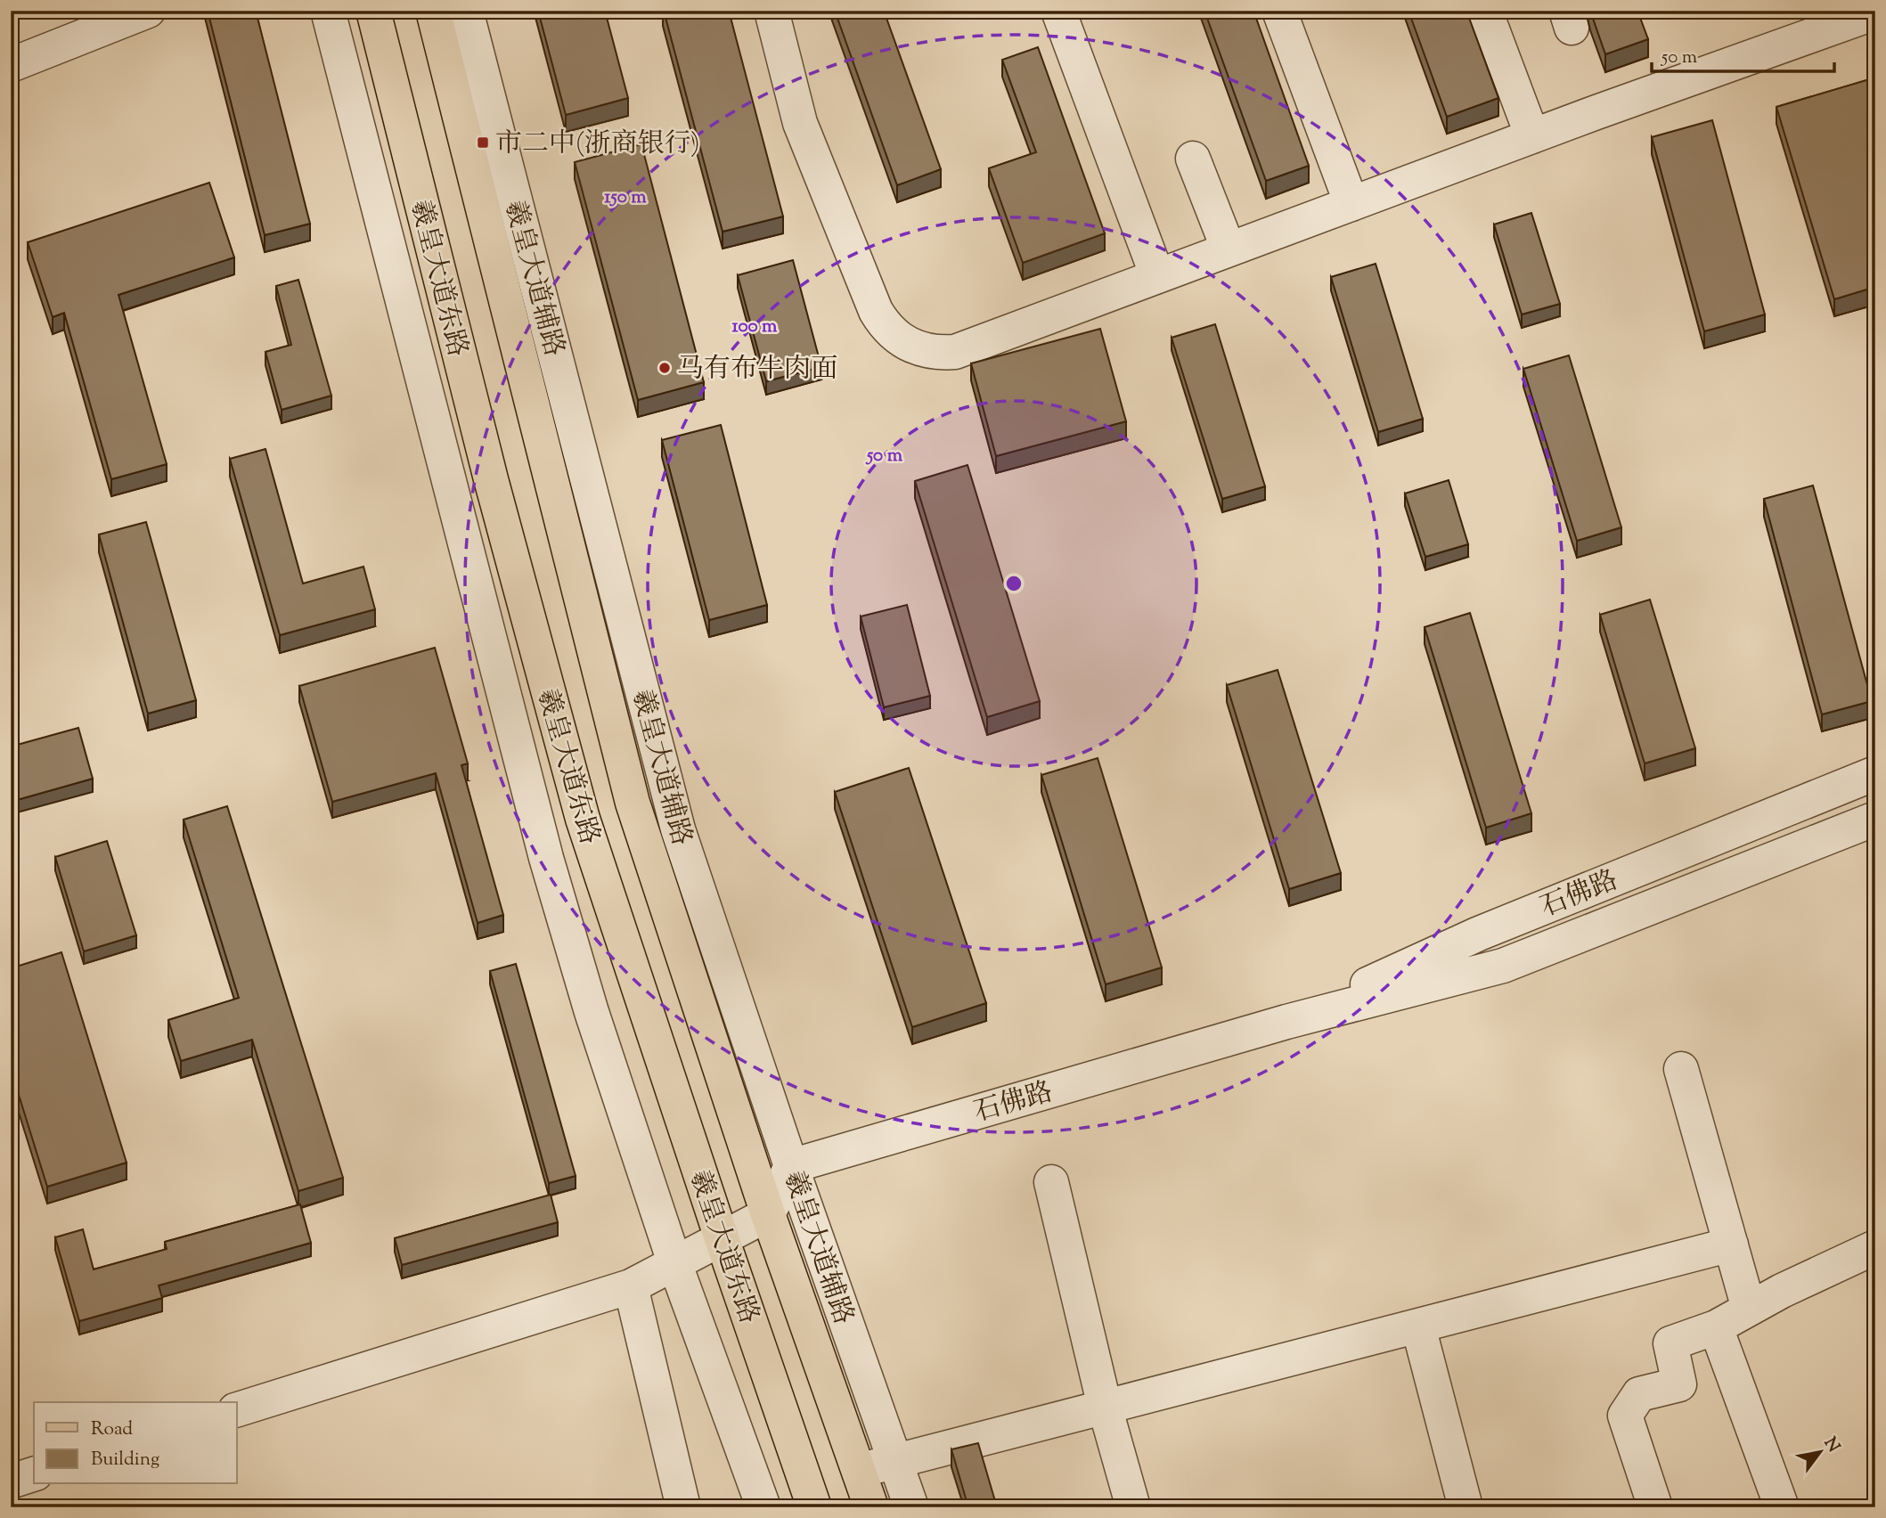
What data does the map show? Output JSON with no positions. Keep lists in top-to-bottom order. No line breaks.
{"streets":{"main road":["羲皇大道东路"],"street":["羲皇大道辅路","石佛路"]},"crossings":[["羲皇大道辅路","石佛路"]],"places":{"transit":["市二中(浙商银行)"],"other":["马有布牛肉面"]},"legend":["Road","Building"],"scale_bar":"50 m","north":"top right","rings":["150 m","100 m","50 m"]}
